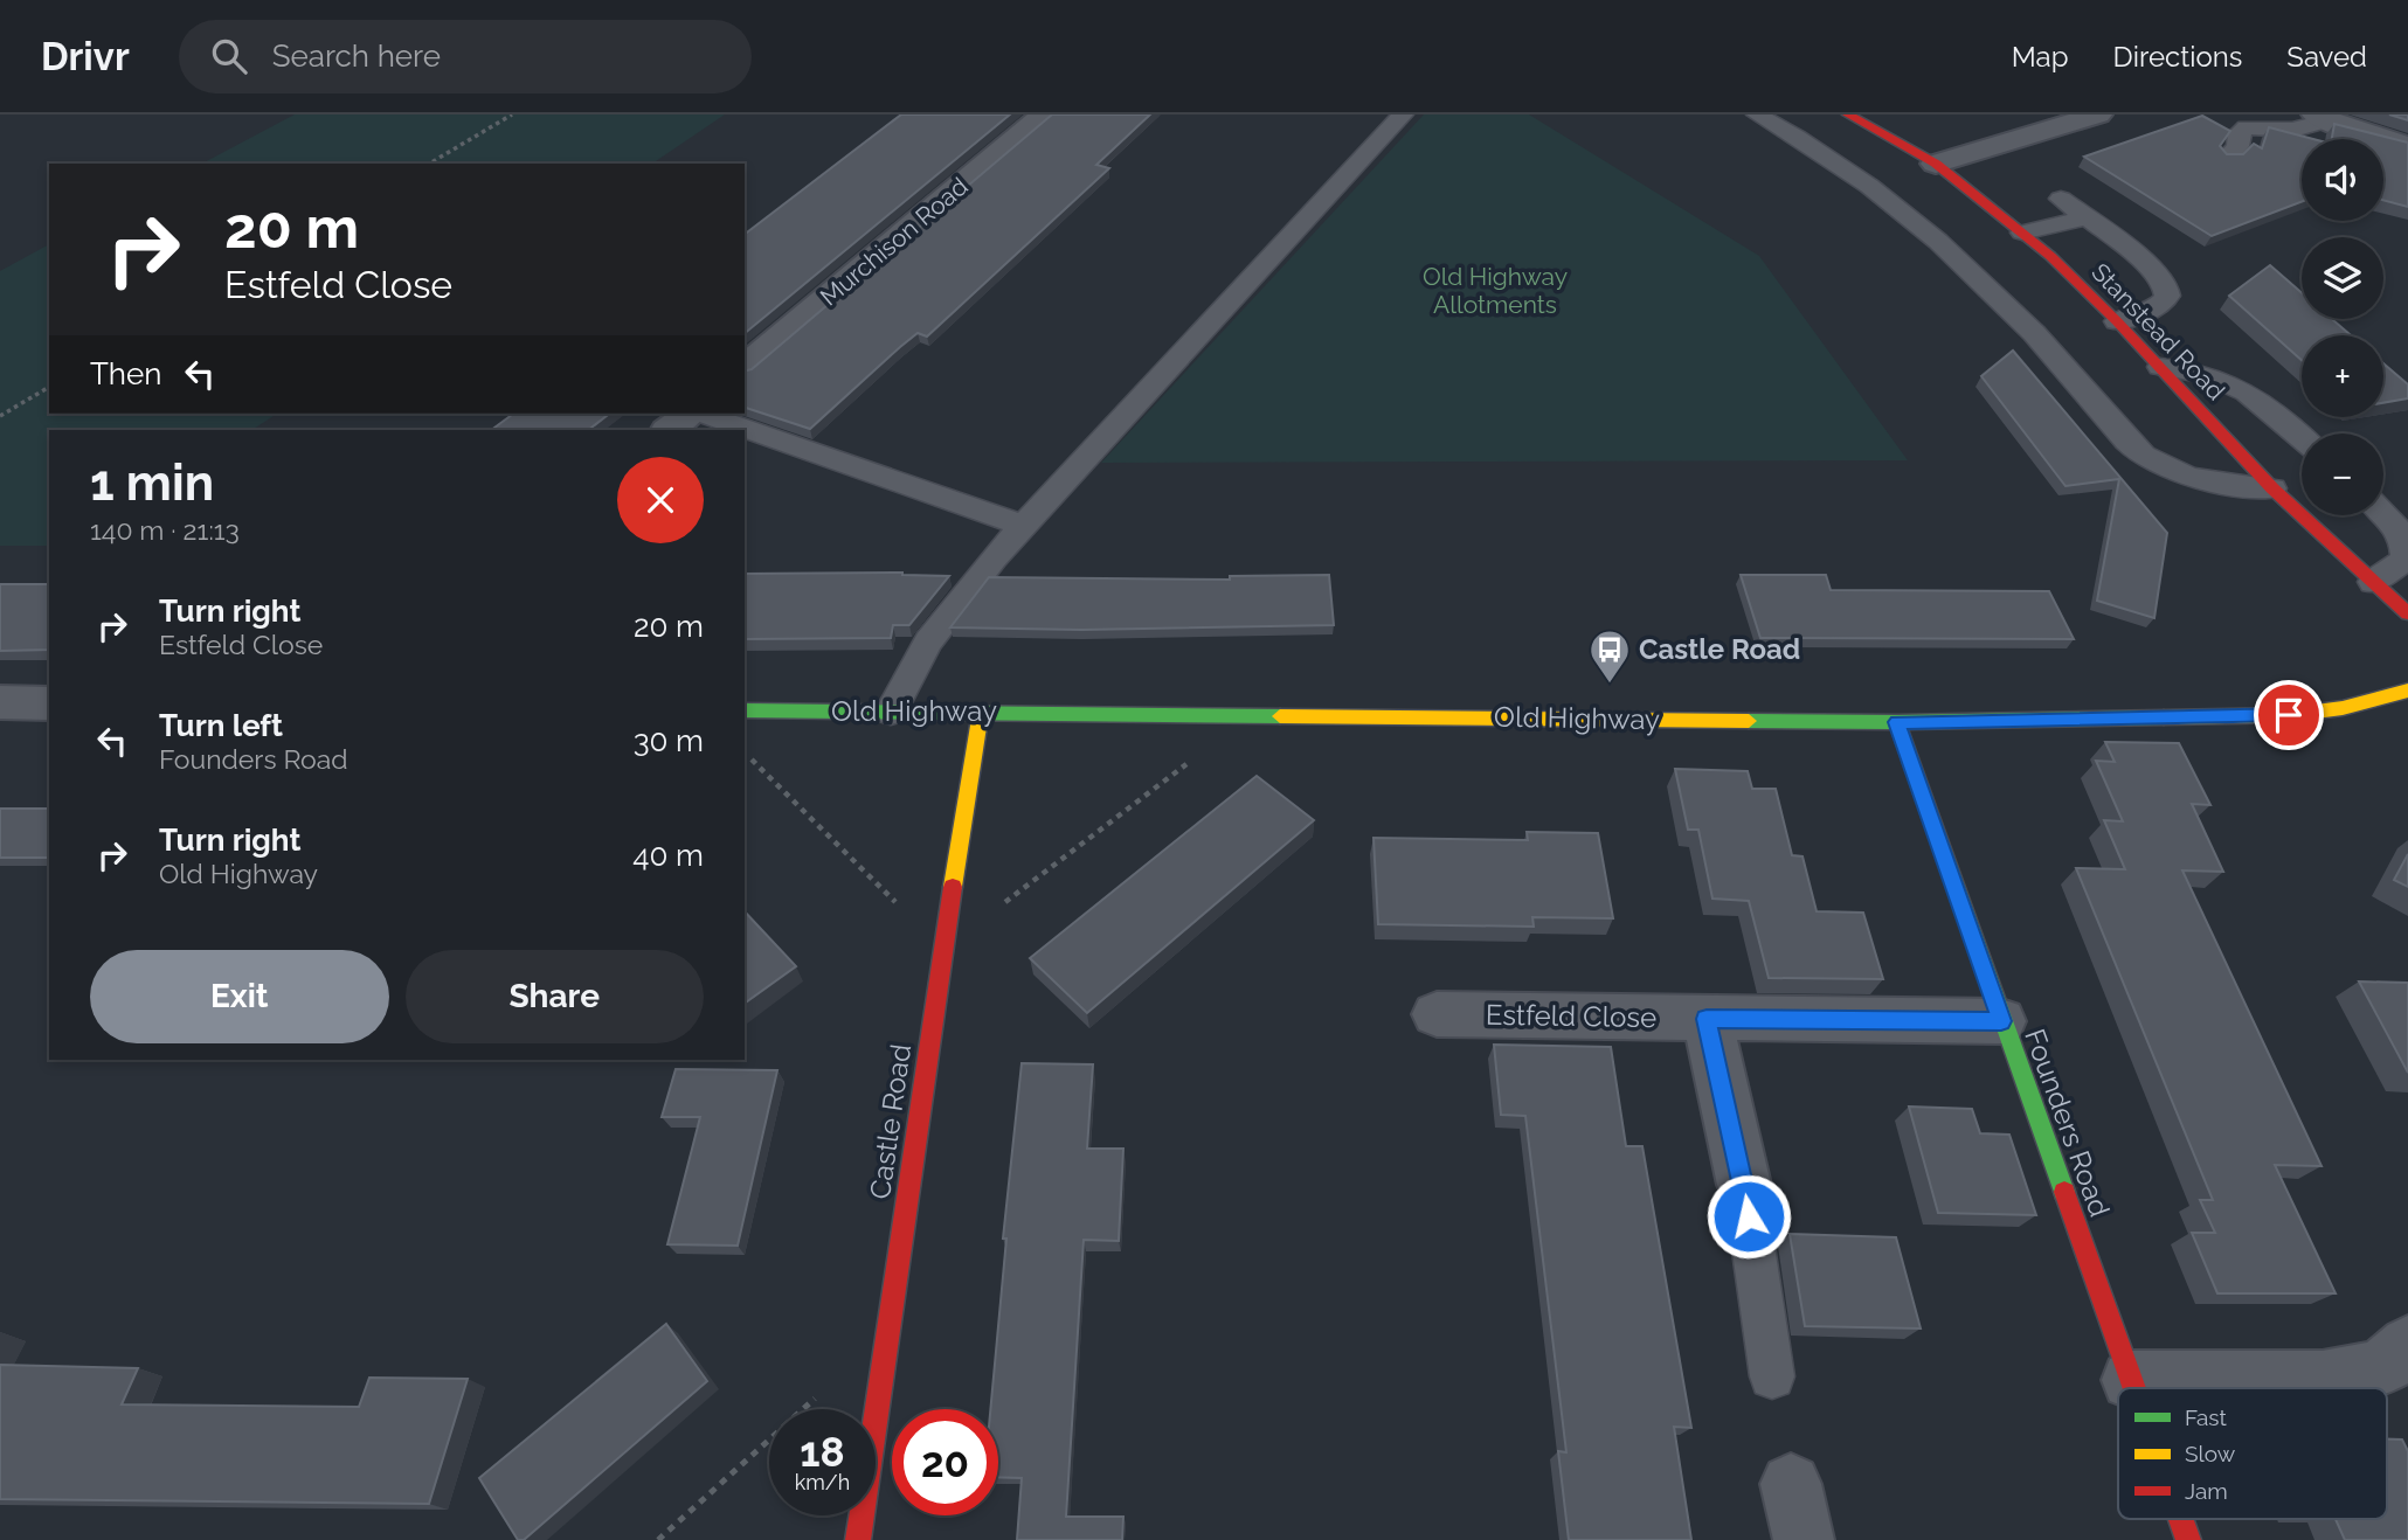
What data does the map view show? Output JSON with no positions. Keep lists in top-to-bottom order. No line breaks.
{"streets":{"street":["Murchison Road","Stanstead Road","Old Highway","Estfeld Close","Castle Road","Founders Road"]},"crossings":[["Old Highway","Castle Road"],["Old Highway","Founders Road"],["Estfeld Close","Founders Road"]],"parks":["Old Highway Allotments"],"places":{"bus stop":["Castle Road"]},"legend":["Fast","Slow","Jam"],"page":{"header":"Drivr","search":"Search here","nav":["Map","Directions","Saved"],"map_buttons":["+","−"],"turn":["20 m","Estfeld Close"],"then":"Then","heading":["1 min","140 m · 21:13"],"list":[{"name":"Turn right","note":"Estfeld Close","value":"20 m"},{"name":"Turn left","note":"Founders Road","value":"30 m"},{"name":"Turn right","note":"Old Highway","value":"40 m"}],"buttons":["Exit","Share"],"speed":"18 km/h","limit":"20"}}
